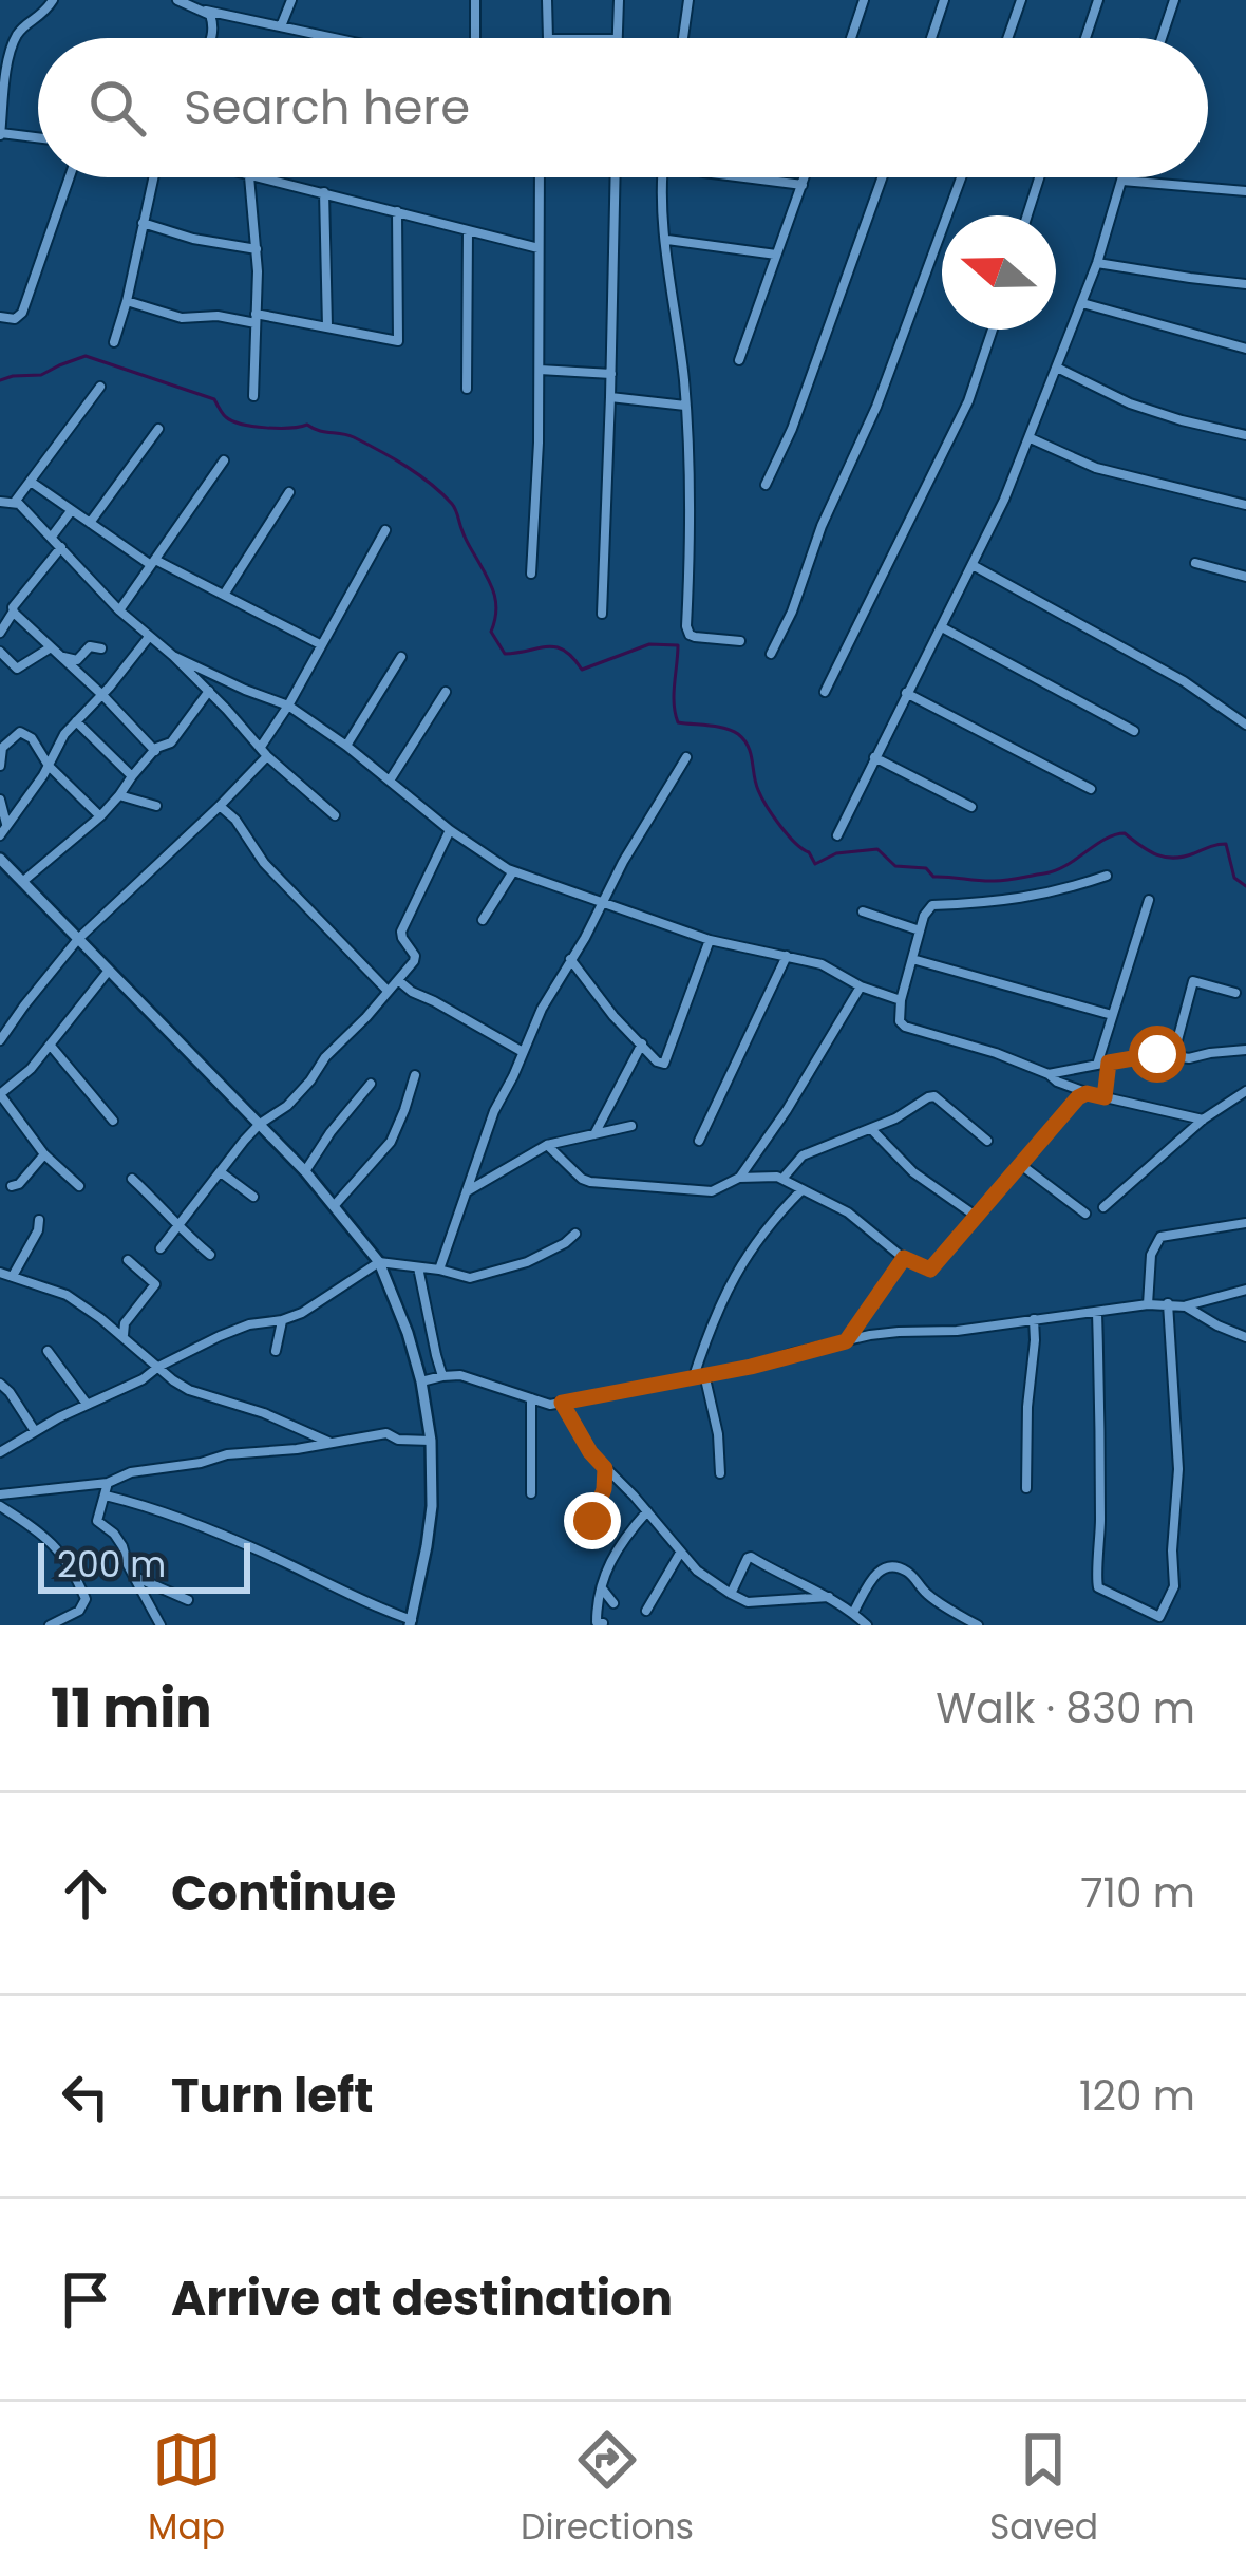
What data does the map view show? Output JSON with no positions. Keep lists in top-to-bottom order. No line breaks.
{"scale_bar":"200 m","north":"left","page":{"search":"Search here","scale":"200 m","heading":["11 min","Walk · 830 m"],"list":[["Continue","710 m"],["Turn left","120 m"],"Arrive at destination"],"nav":["Map","Directions","Saved"]}}
